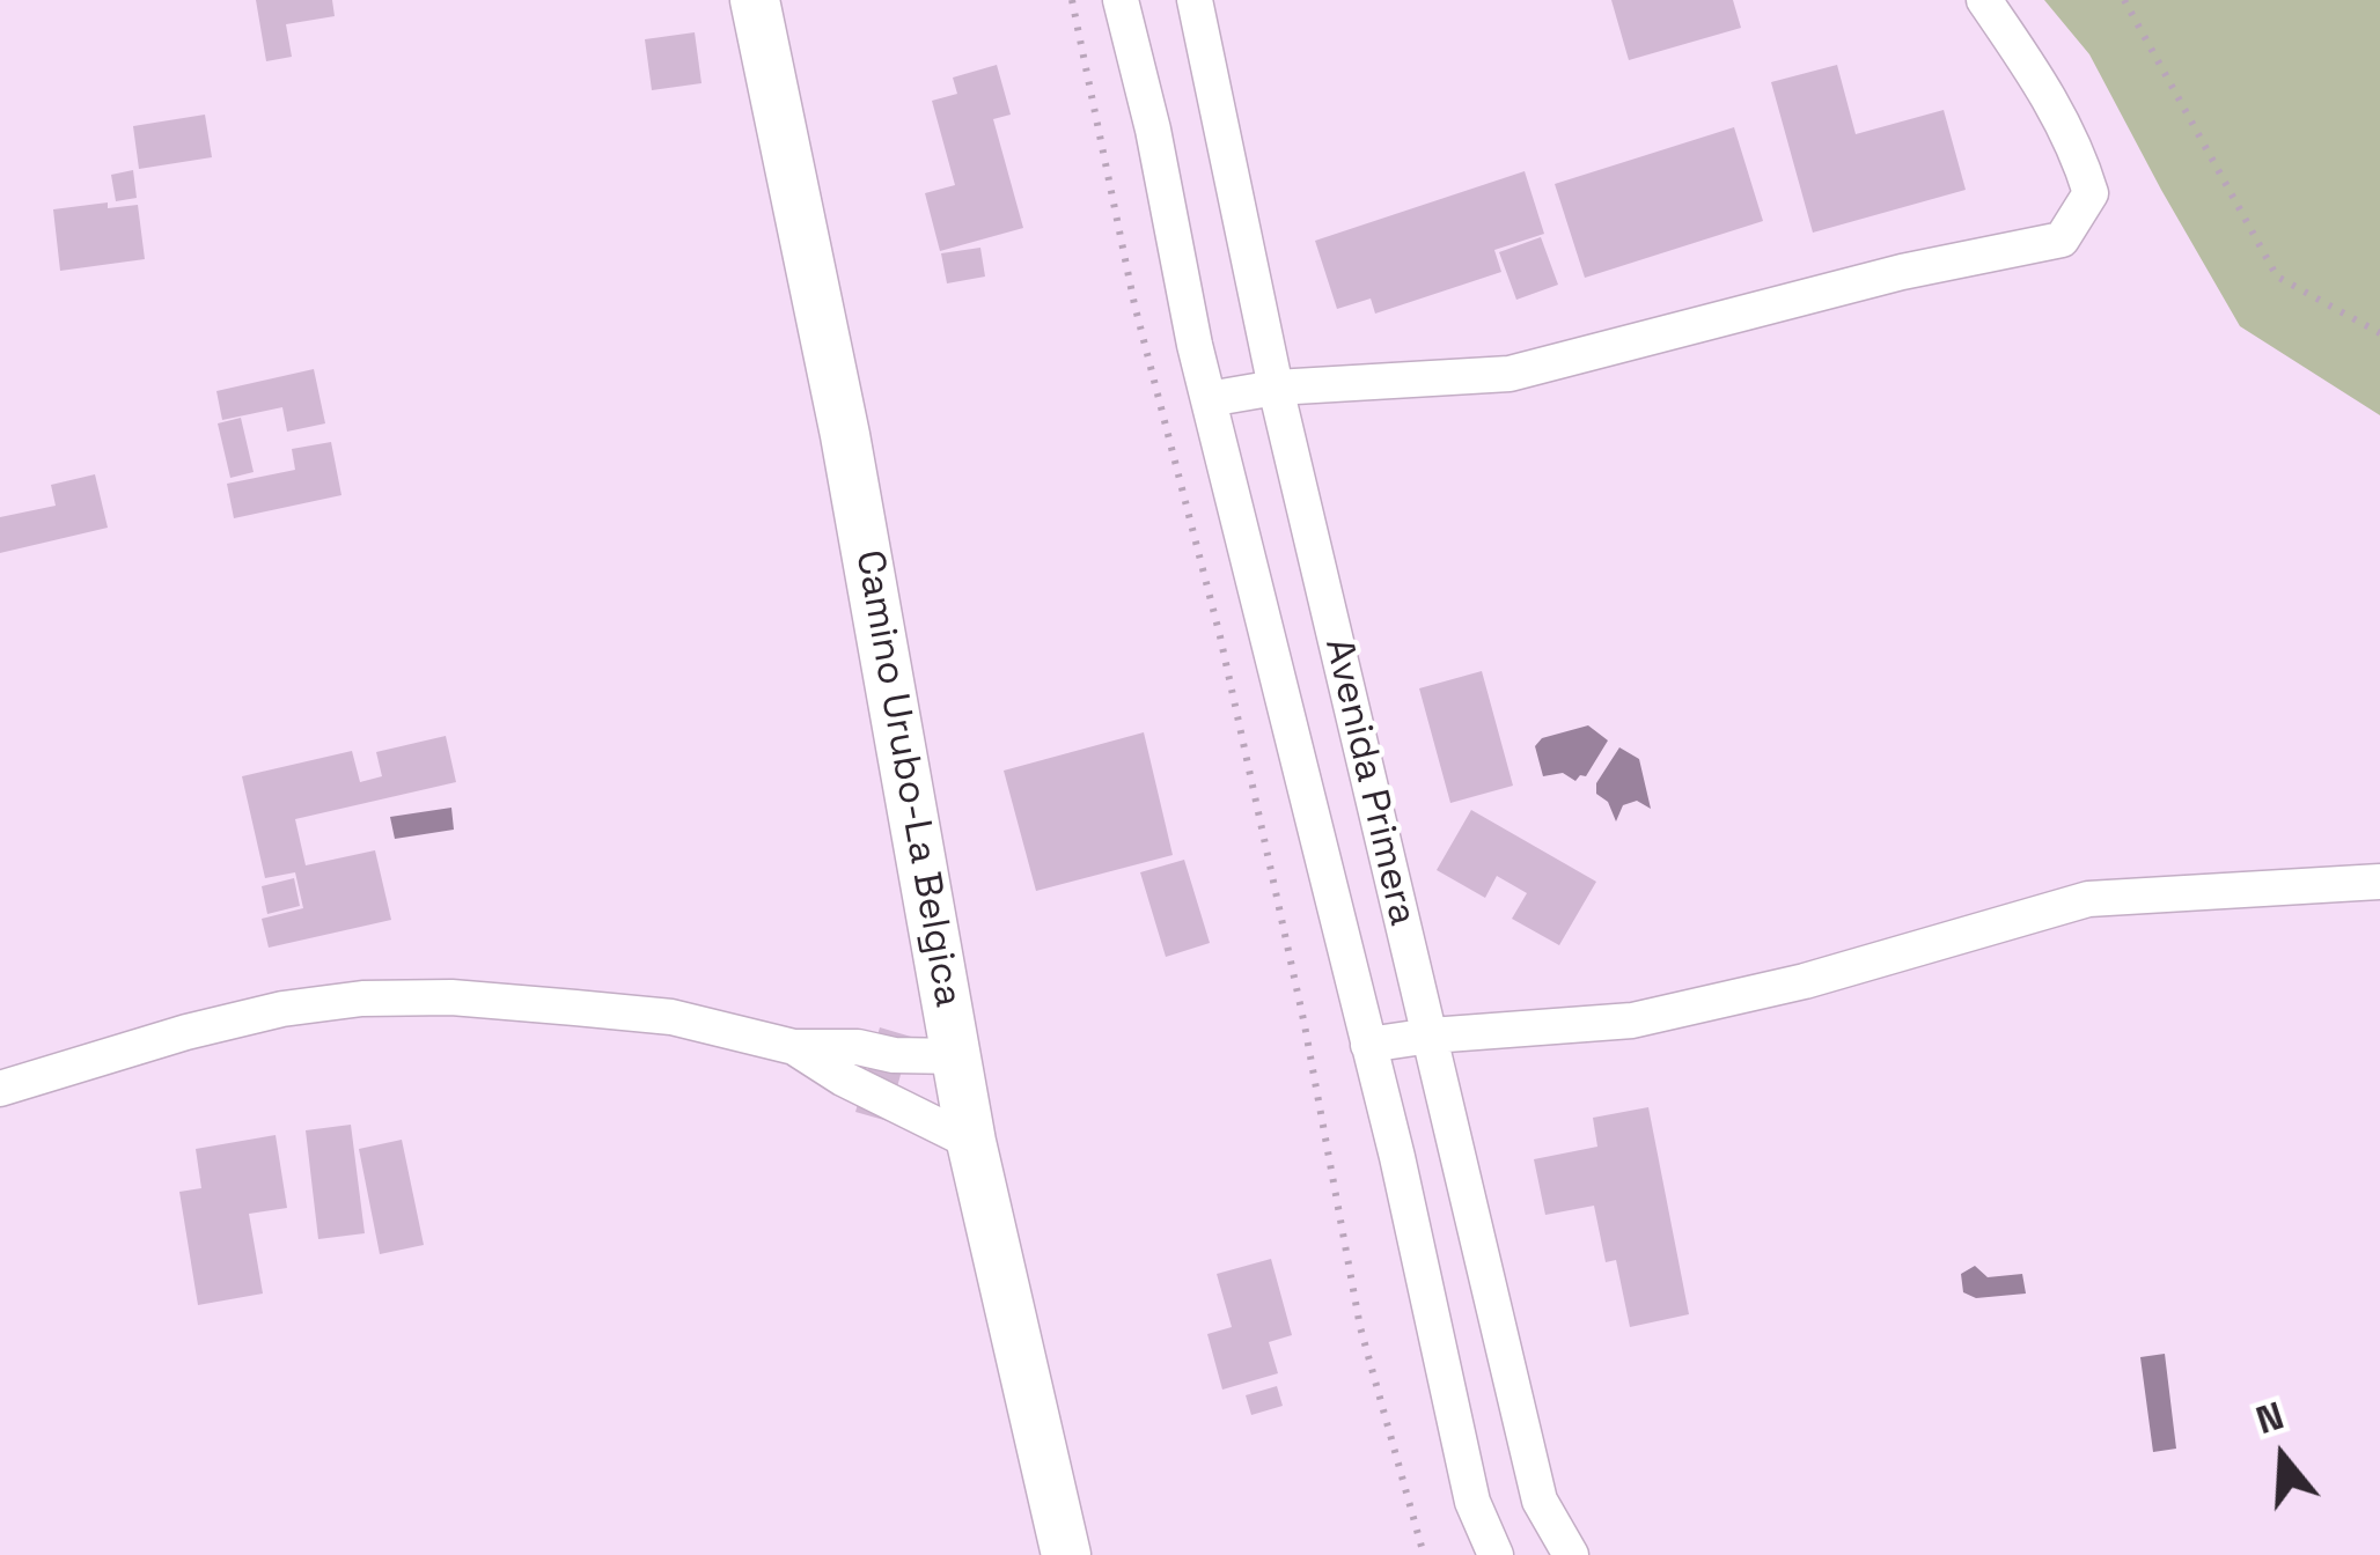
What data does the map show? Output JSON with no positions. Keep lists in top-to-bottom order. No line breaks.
{"streets":{"main road":["Camino Urubo-La Belgica"],"street":["Avenida Primera"]},"north":"top"}
